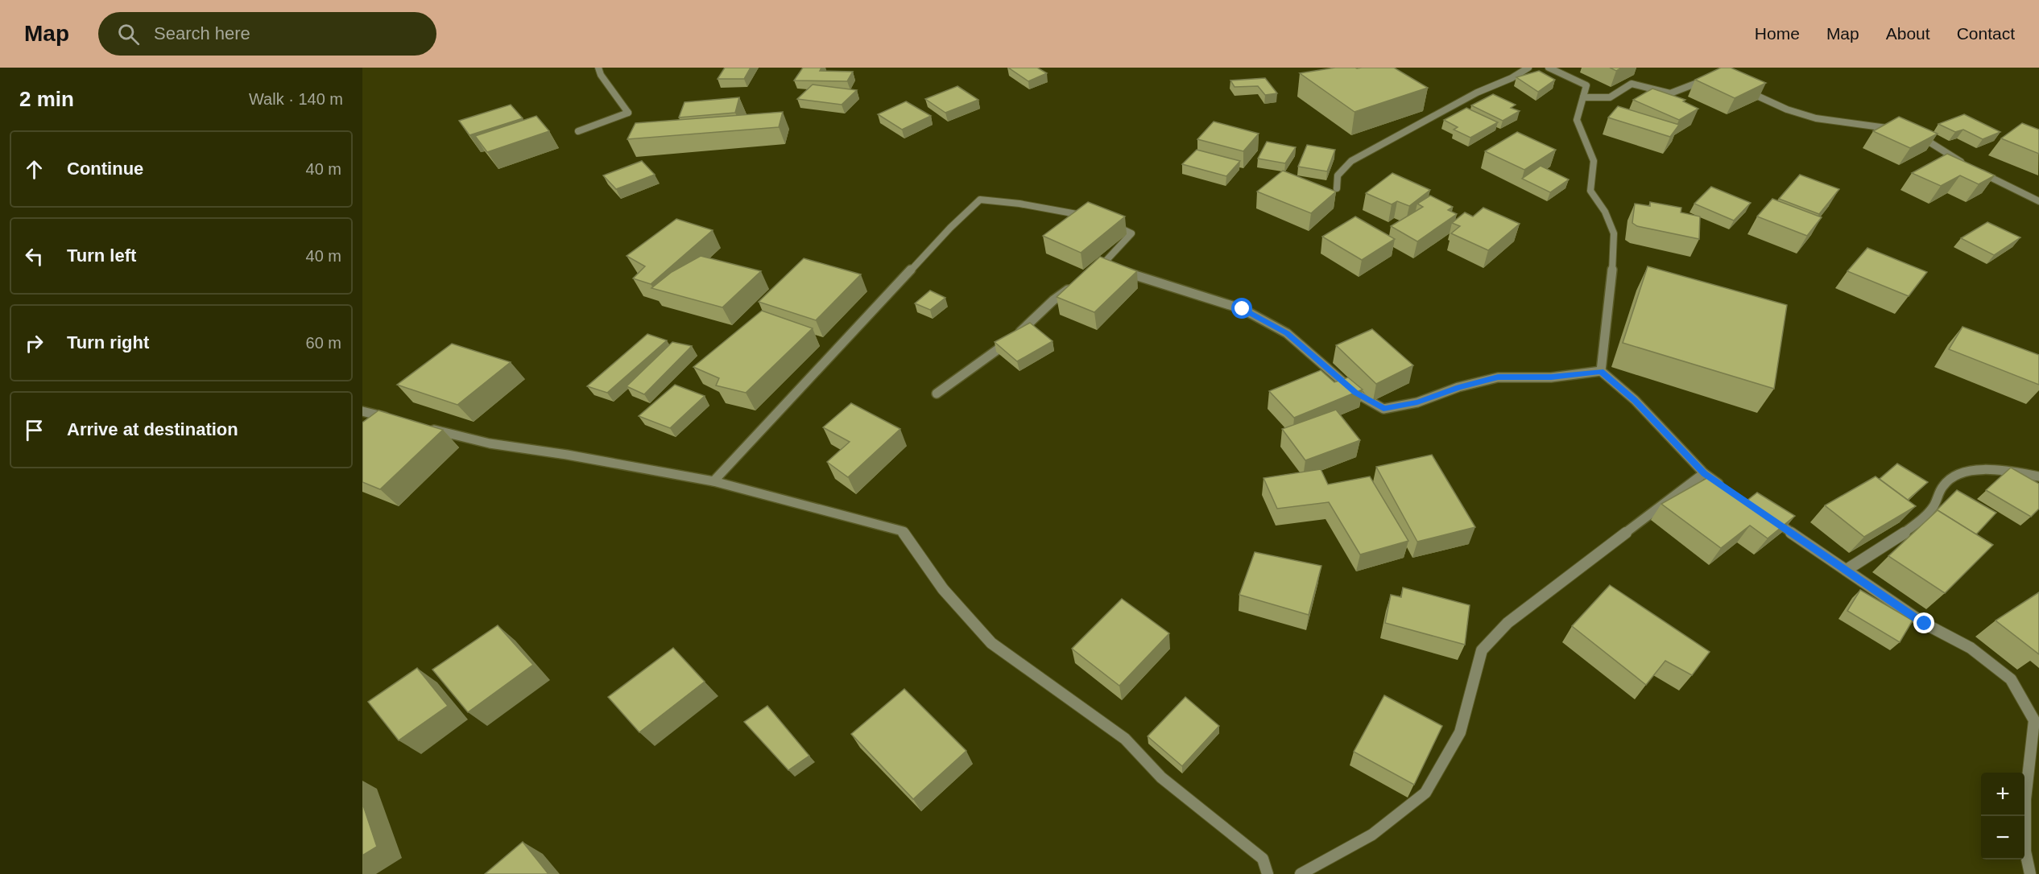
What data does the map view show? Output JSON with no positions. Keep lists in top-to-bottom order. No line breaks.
{"page":{"header":"Map","search":"Search here","nav":["Home","Map","About","Contact"],"heading":["2 min","Walk · 140 m"],"list":[["Continue","40 m"],["Turn left","40 m"],["Turn right","60 m"],"Arrive at destination"],"map_buttons":["+","−"]}}
